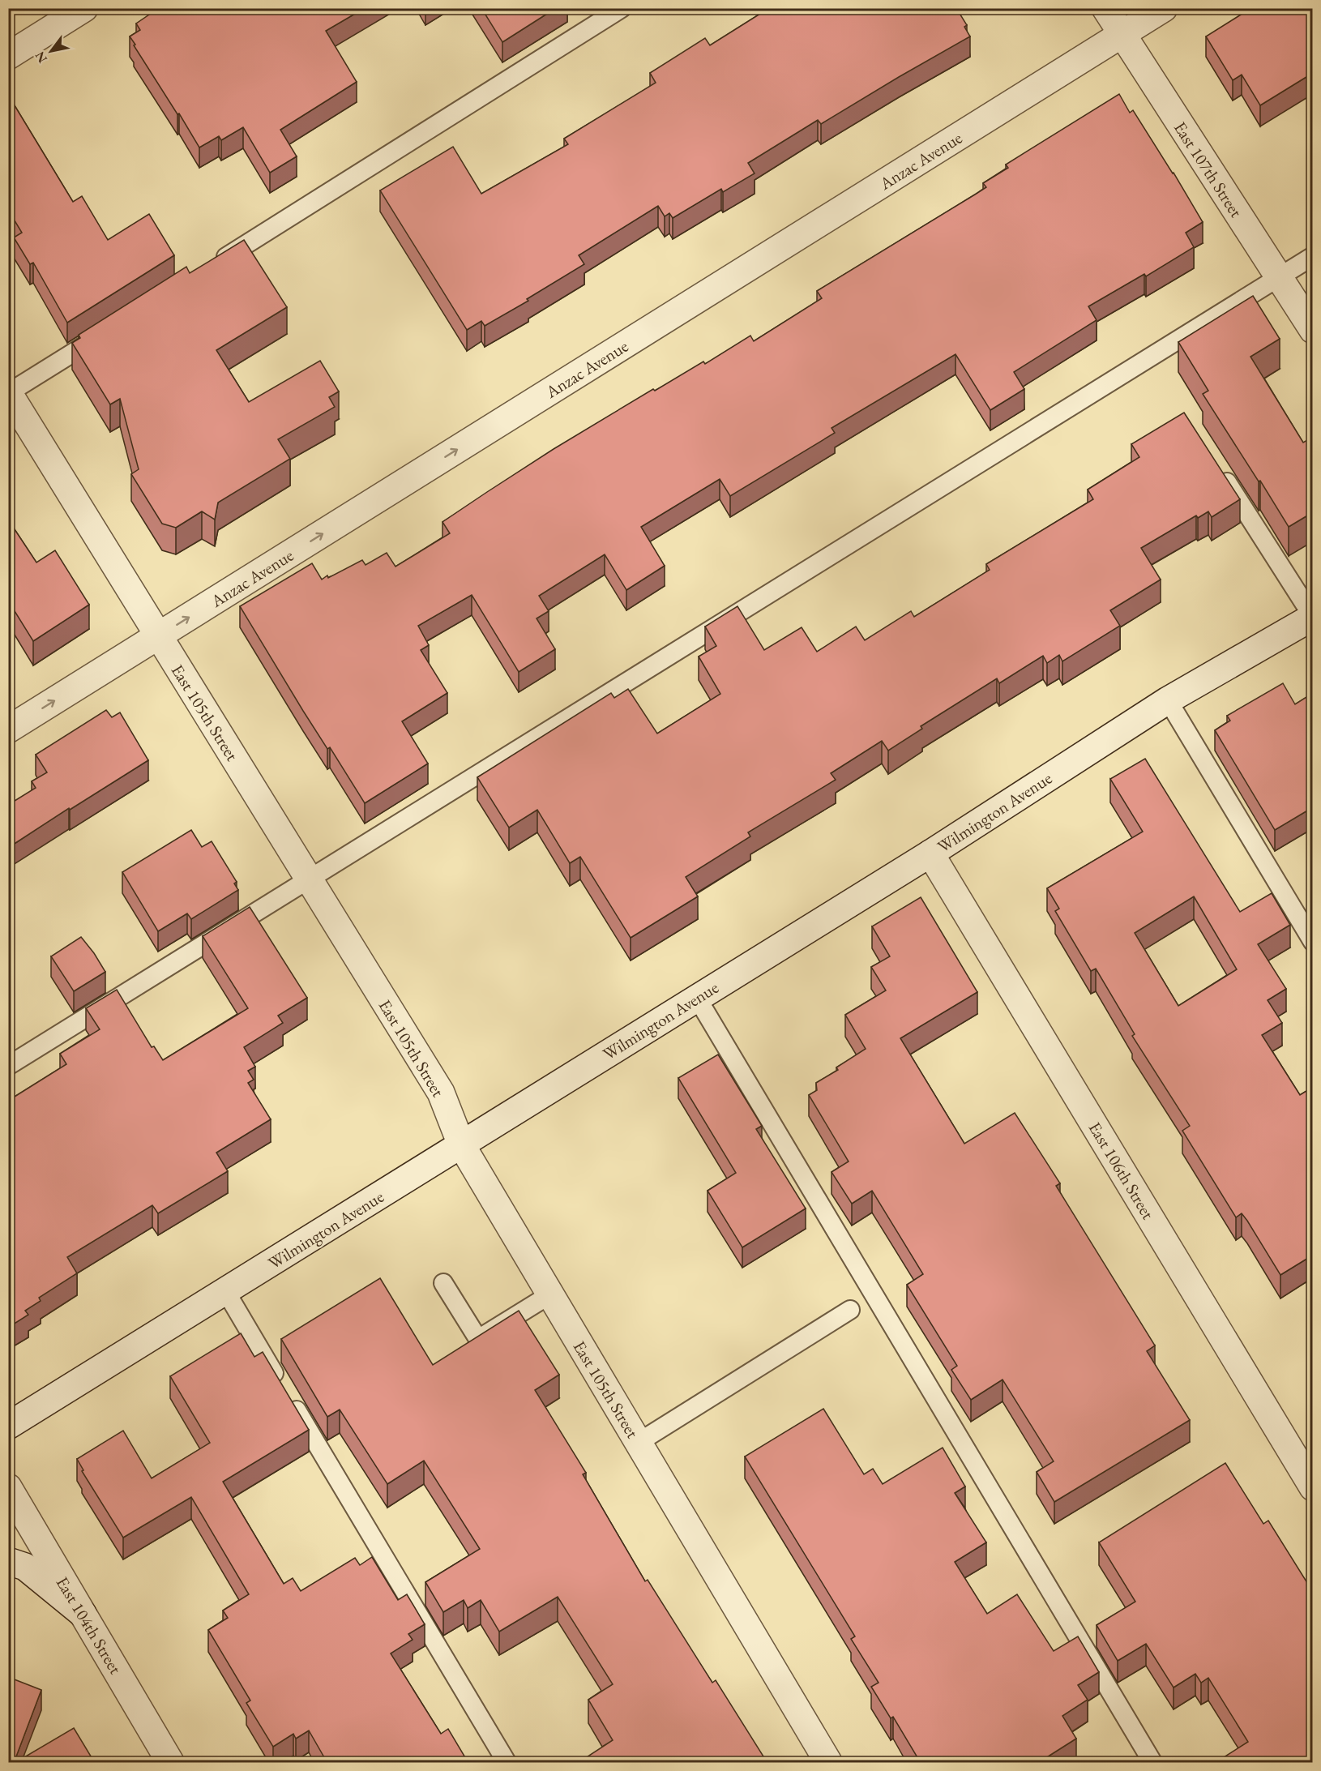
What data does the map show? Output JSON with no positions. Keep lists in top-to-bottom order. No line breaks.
{"streets":{"street":["Anzac Avenue","East 107th Street","East 105th Street","Wilmington Avenue","East 106th Street","East 104th Street"]},"crossings":[["Anzac Avenue","East 107th Street"],["Anzac Avenue","East 105th Street"],["East 105th Street","Wilmington Avenue"],["Wilmington Avenue","East 106th Street"]],"one_way":["Anzac Avenue"],"north":"bottom left"}
